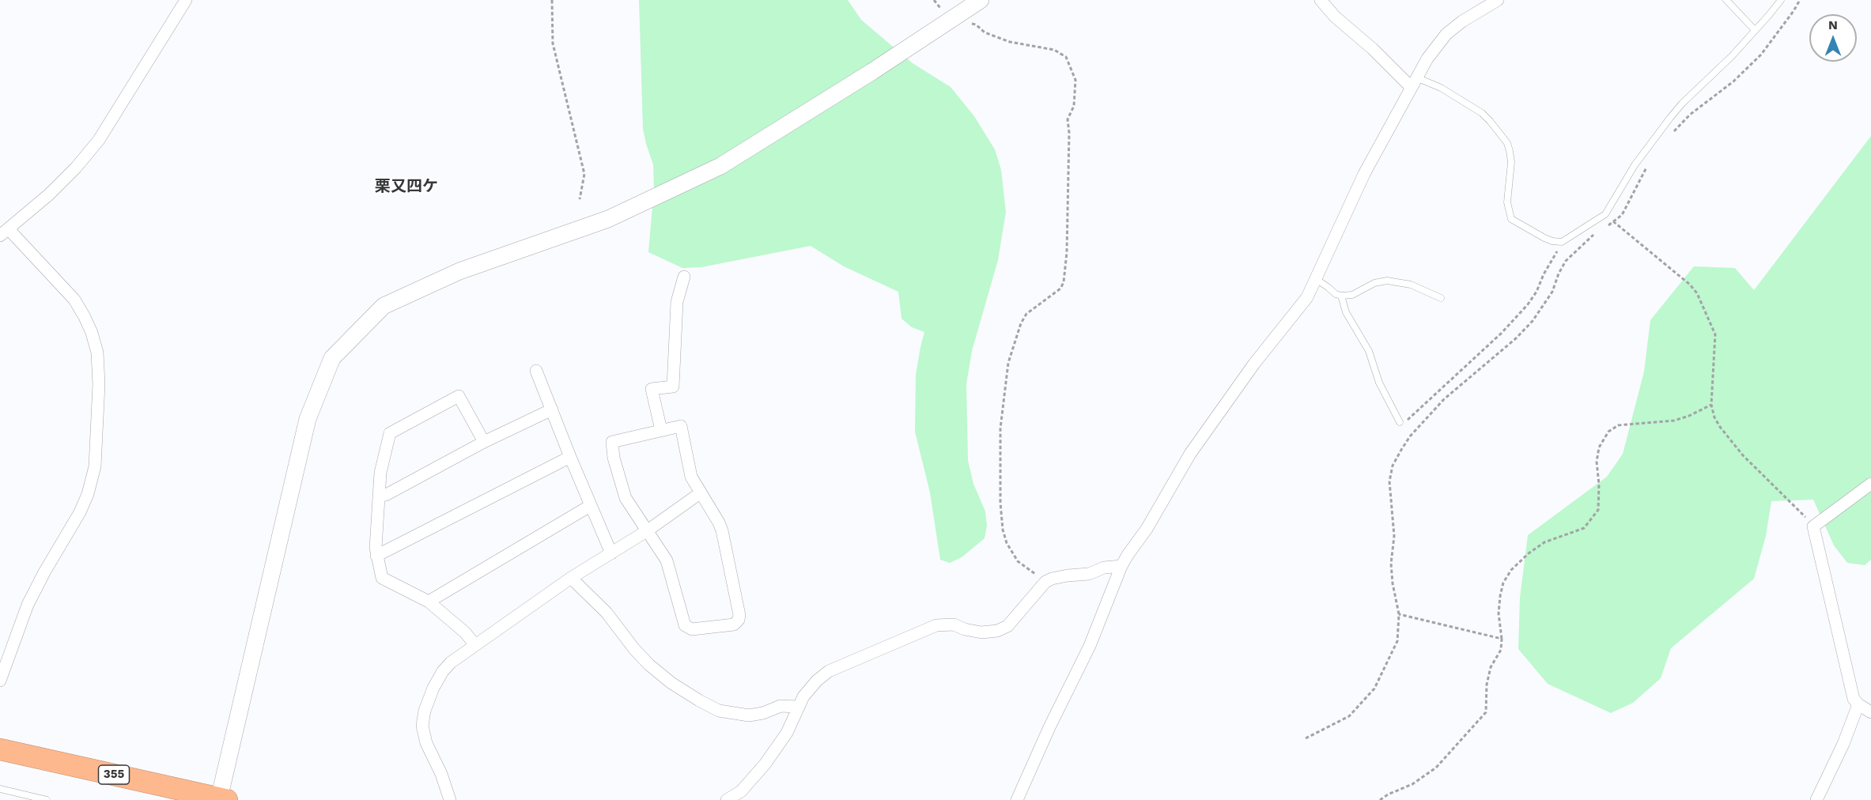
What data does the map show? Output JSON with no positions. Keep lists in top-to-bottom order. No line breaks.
{"streets":{"highway":["355"]},"districts":["栗又四ケ"],"north":"top"}
